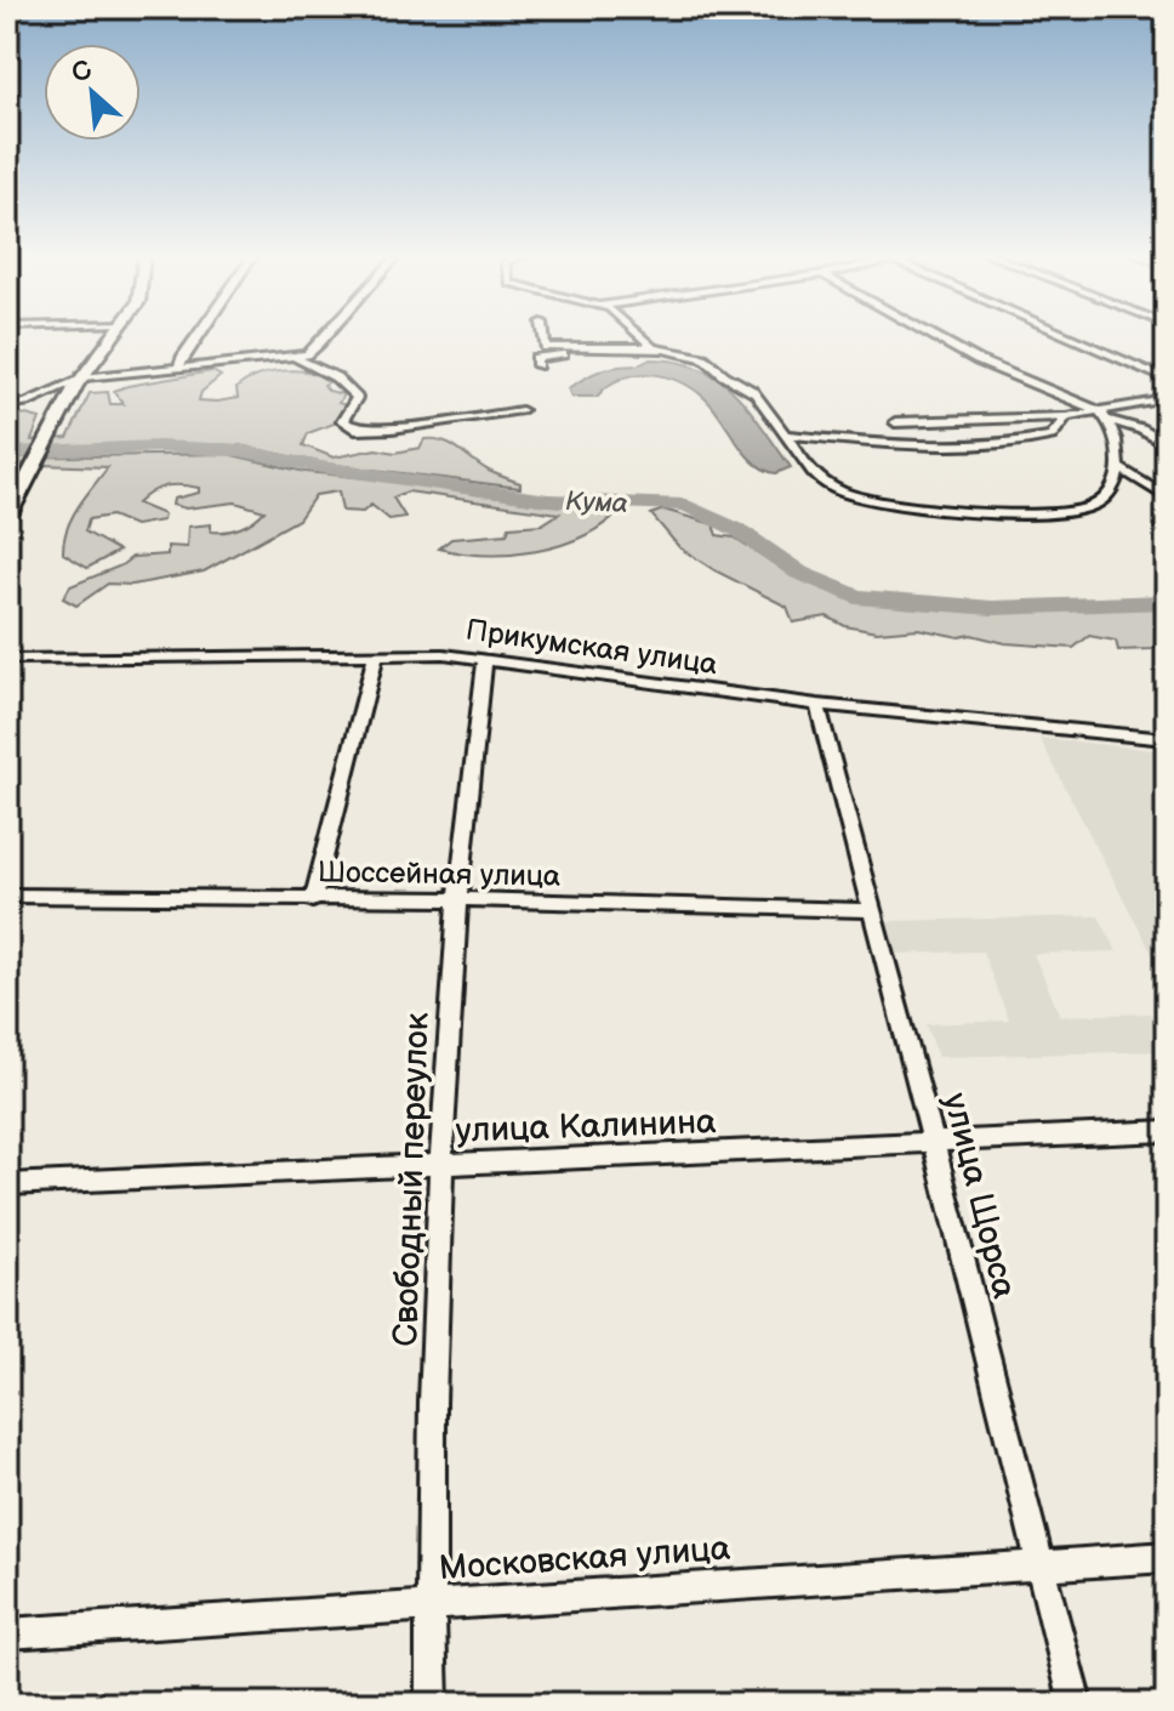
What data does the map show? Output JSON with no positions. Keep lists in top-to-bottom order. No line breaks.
{"streets":{"street":["Прикумская улица","Шоссейная улица","улица Калинина","Свободный переулок","улица Щорса","Московская улица"]},"crossings":[["Прикумская улица","Свободный переулок"],["Прикумская улица","улица Щорса"],["Шоссейная улица","Свободный переулок"],["Шоссейная улица","улица Щорса"],["улица Калинина","Свободный переулок"],["улица Калинина","улица Щорса"],["Свободный переулок","Московская улица"],["улица Щорса","Московская улица"]],"water":["Кума"],"north":"top left"}
